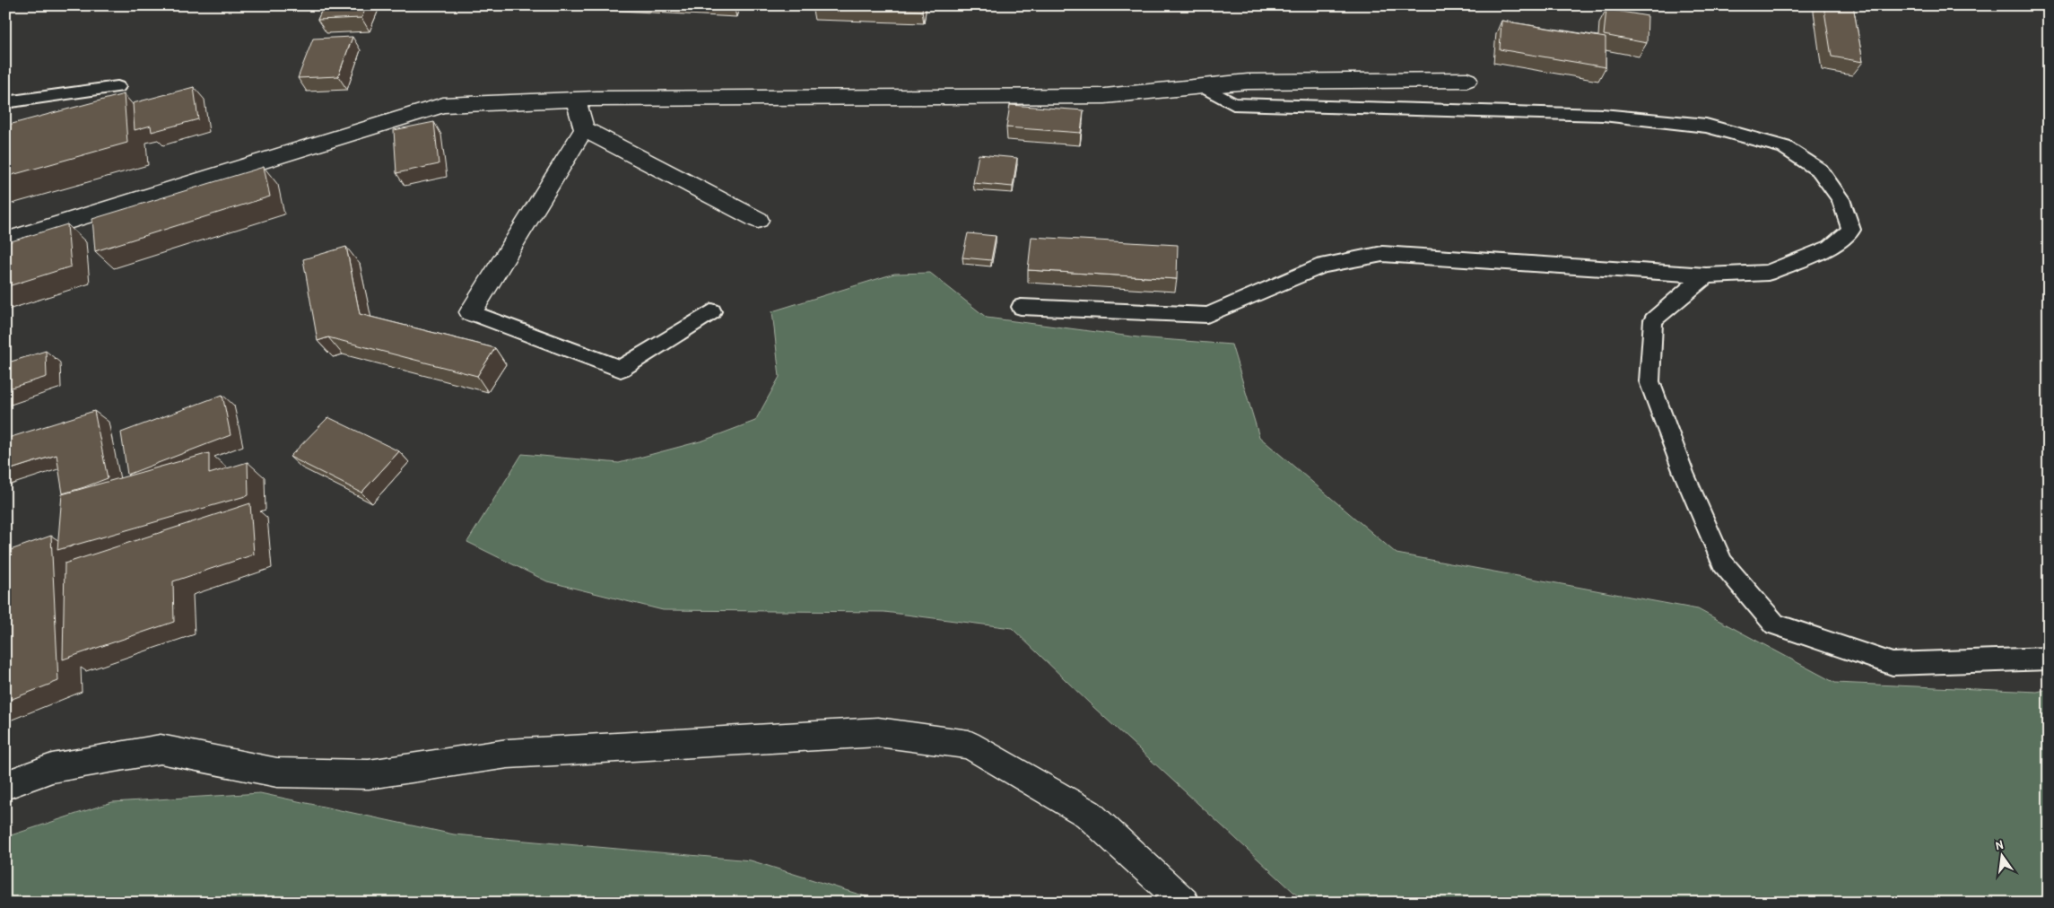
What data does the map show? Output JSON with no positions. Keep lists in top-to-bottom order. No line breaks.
{"north":"top"}
